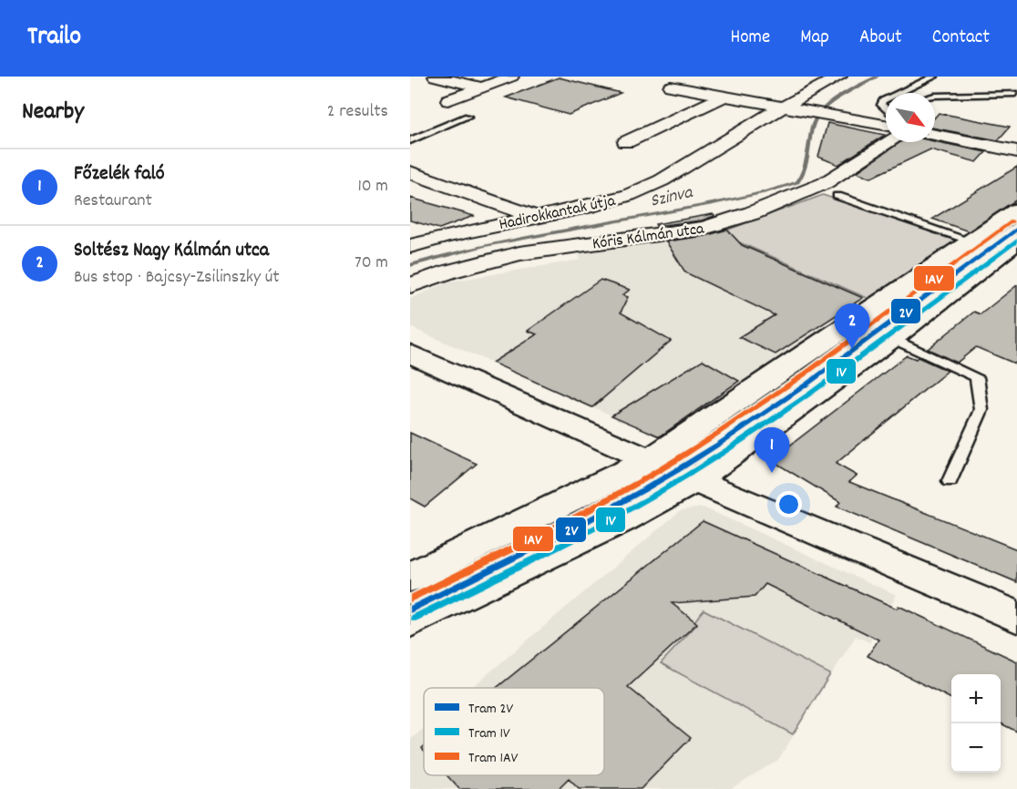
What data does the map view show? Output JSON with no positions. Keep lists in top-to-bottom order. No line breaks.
{"streets":{"street":["Hadirokkantak útja","Kóris Kálmán utca"]},"water":["Szinva"],"lines":["tram line 1AV","tram line 2V","tram line 1V"],"legend":["Tram 2V","Tram 1V","Tram 1AV"],"north":"bottom right","page":{"header":"Trailo","nav":["Home","Map","About","Contact"],"heading":["Nearby","2 results"],"list":[{"mark":"1","name":"Főzelék faló","note":"Restaurant","value":"10 m"},{"mark":"2","name":"Soltész Nagy Kálmán utca","note":"Bus stop · Bajcsy-Zsilinszky út","value":"70 m"}],"pins":["2","1"],"map_buttons":["+","−"]}}
